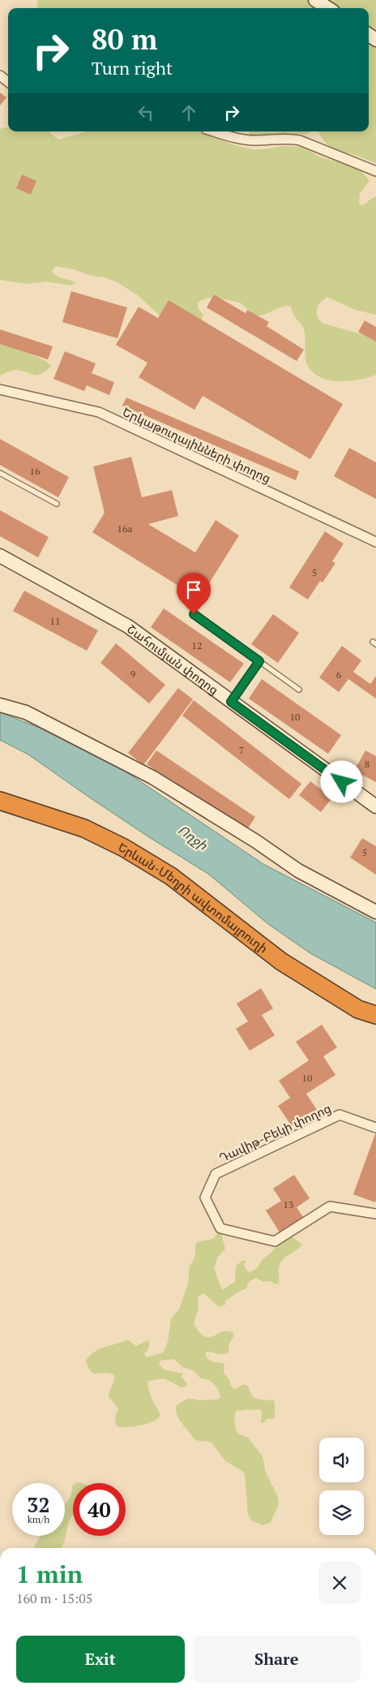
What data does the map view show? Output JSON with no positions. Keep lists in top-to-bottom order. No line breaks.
{"streets":{"highway":["Երևան-Մեղրի ավտոմայրուղի"],"street":["Երկաթուղայինների փողոց","Շահումյան փողոց","Դավիթ-Բեկի փողոց"]},"water":["Ողջի"],"house_numbers":["16","16a","5","11","12","9","6","10","7","8","5","10","13"],"page":{"turn":["80 m","Turn right"],"speed":"32 km/h","limit":"40","heading":["1 min","160 m · 15:05"],"buttons":["Exit","Share"]}}
